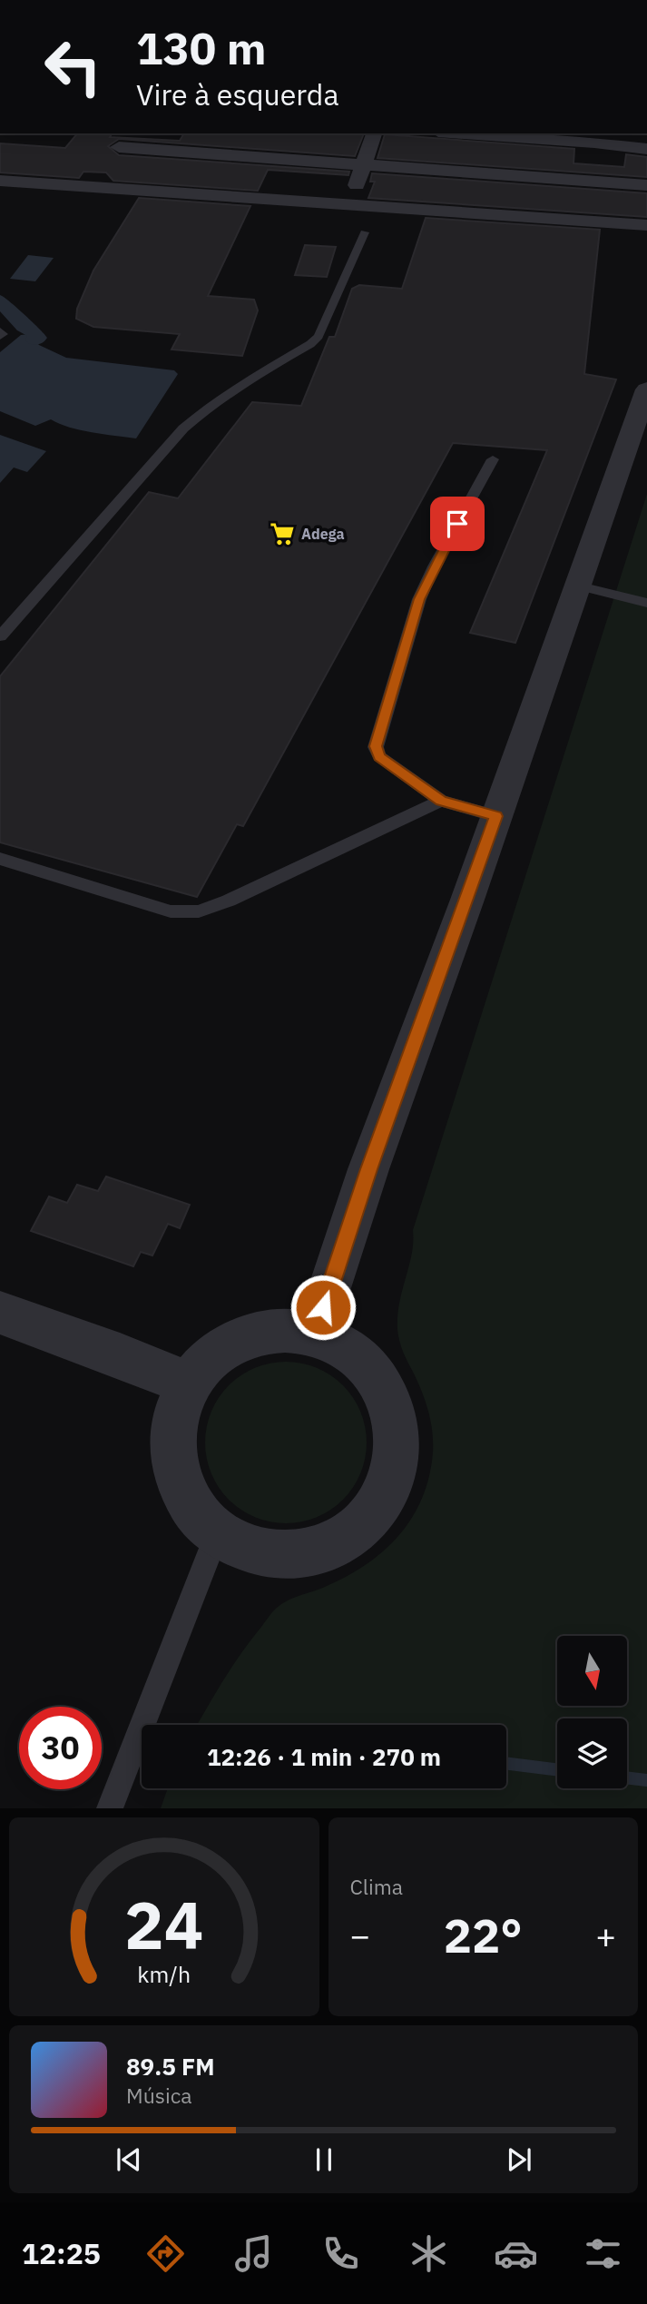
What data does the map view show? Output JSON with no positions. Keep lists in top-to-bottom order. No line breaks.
{"places":{"supermarket":["Adega"]},"north":"bottom","page":{"turn":["130 m","Vire à esquerda"],"limit":"30","trip":"12:26 · 1 min · 270 m","tile":"Clima","heat":["−","22°","+"],"song":["89.5 FM","Música"],"tabs":"12:25","gauge":["24","km/h"]}}
